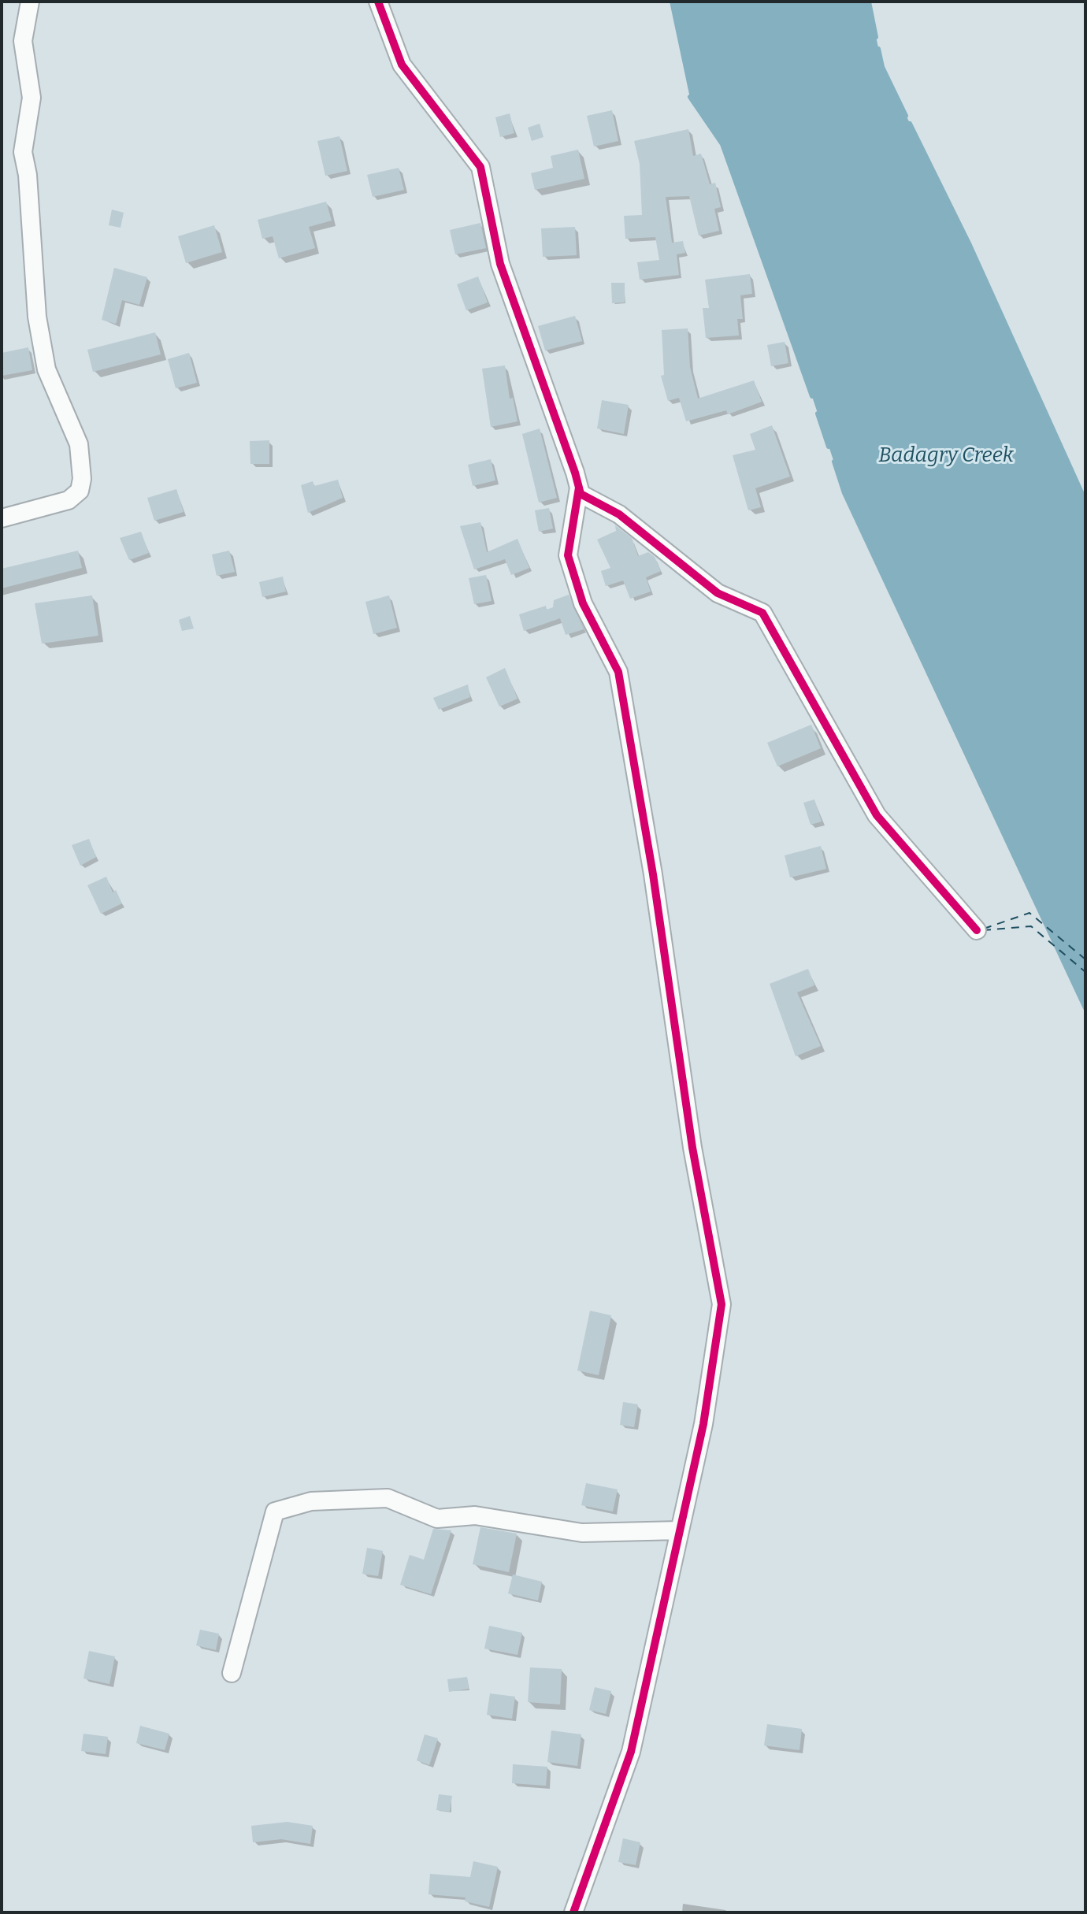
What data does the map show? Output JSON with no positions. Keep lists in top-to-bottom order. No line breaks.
{"water":["Badagry Creek"]}
